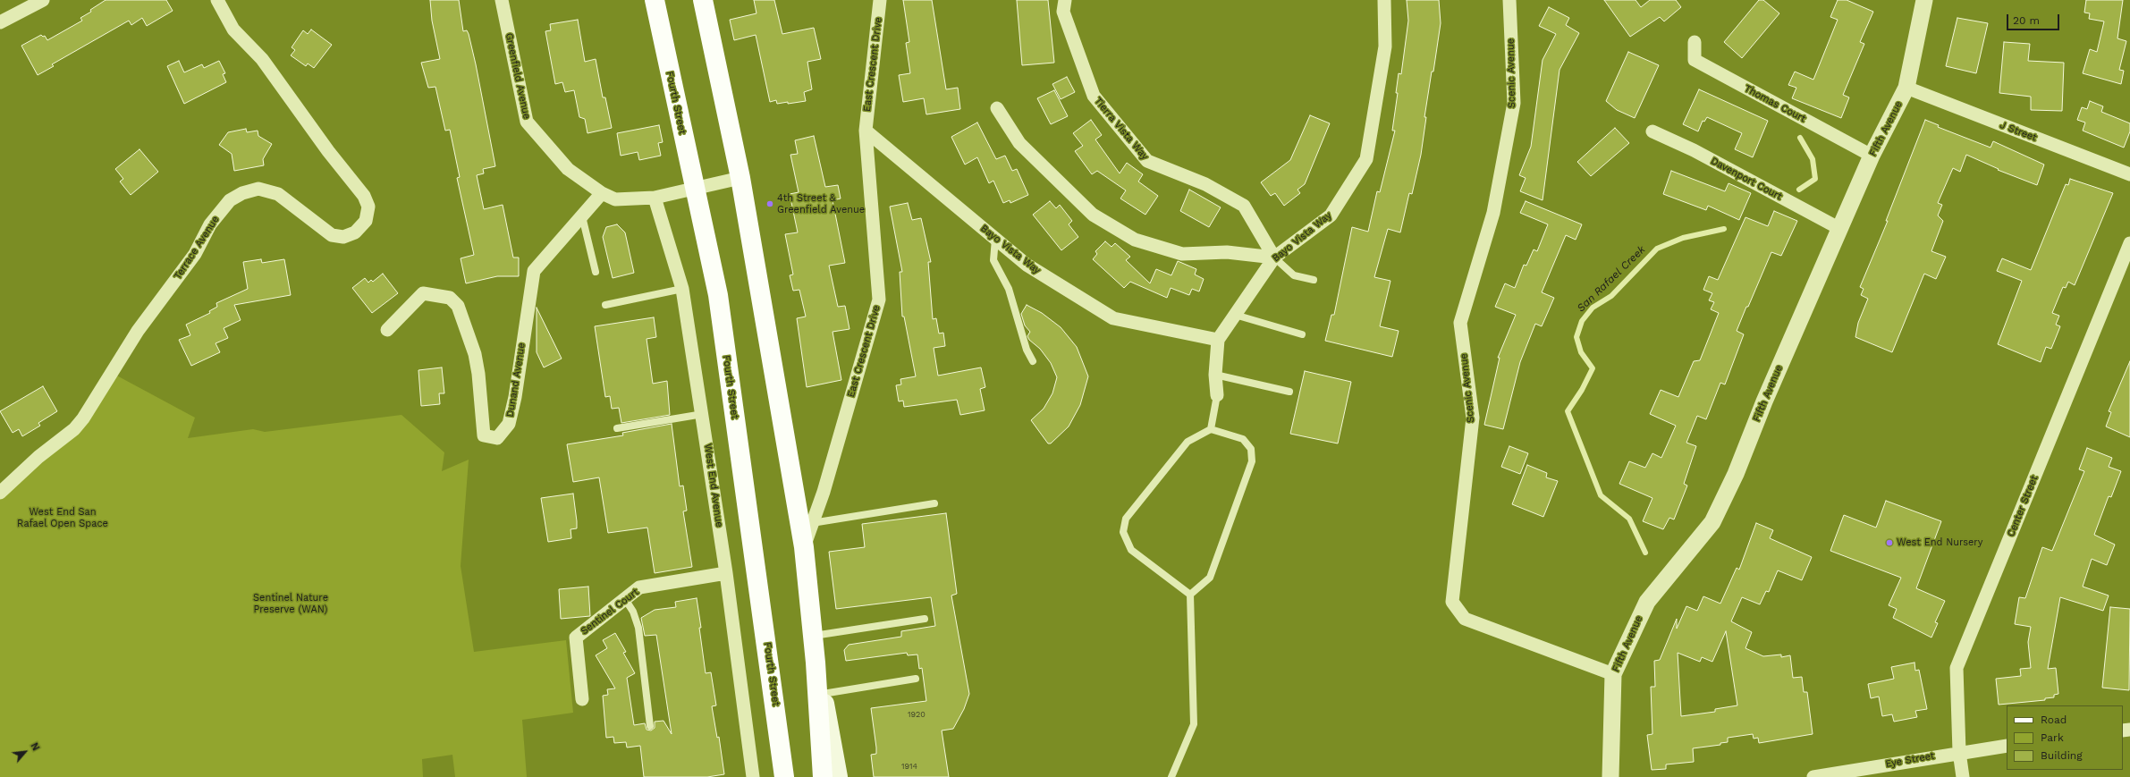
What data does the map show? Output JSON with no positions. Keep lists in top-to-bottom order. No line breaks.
{"streets":{"main road":["Fourth Street"],"street":["East Crescent Drive","Scenic Avenue","Greenfield Avenue","Thomas Court","Tierra Vista Way","Fifth Avenue","J Street","Davenport Court","Bayo Vista Way","Terrace Avenue","Dunand Avenue","West End Avenue","Center Street","Sentinel Court","Eye Street"]},"crossings":[["East Crescent Drive","Bayo Vista Way"],["Scenic Avenue","Fifth Avenue"],["Greenfield Avenue","Fourth Street"],["Greenfield Avenue","Dunand Avenue"],["Greenfield Avenue","West End Avenue"],["Thomas Court","Fifth Avenue"],["Tierra Vista Way","Bayo Vista Way"],["Fifth Avenue","J Street"],["Fifth Avenue","Davenport Court"],["West End Avenue","Sentinel Court"],["Center Street","Eye Street"]],"water":["San Rafael Creek"],"parks":["West End San Rafael Open Space","Sentinel Nature Preserve (WAN)"],"places":["4th Street & Greenfield Avenue","West End Nursery"],"house_numbers":["1920","1914"],"legend":["Road","Park","Building"],"scale_bar":"20 m","north":"top right"}
